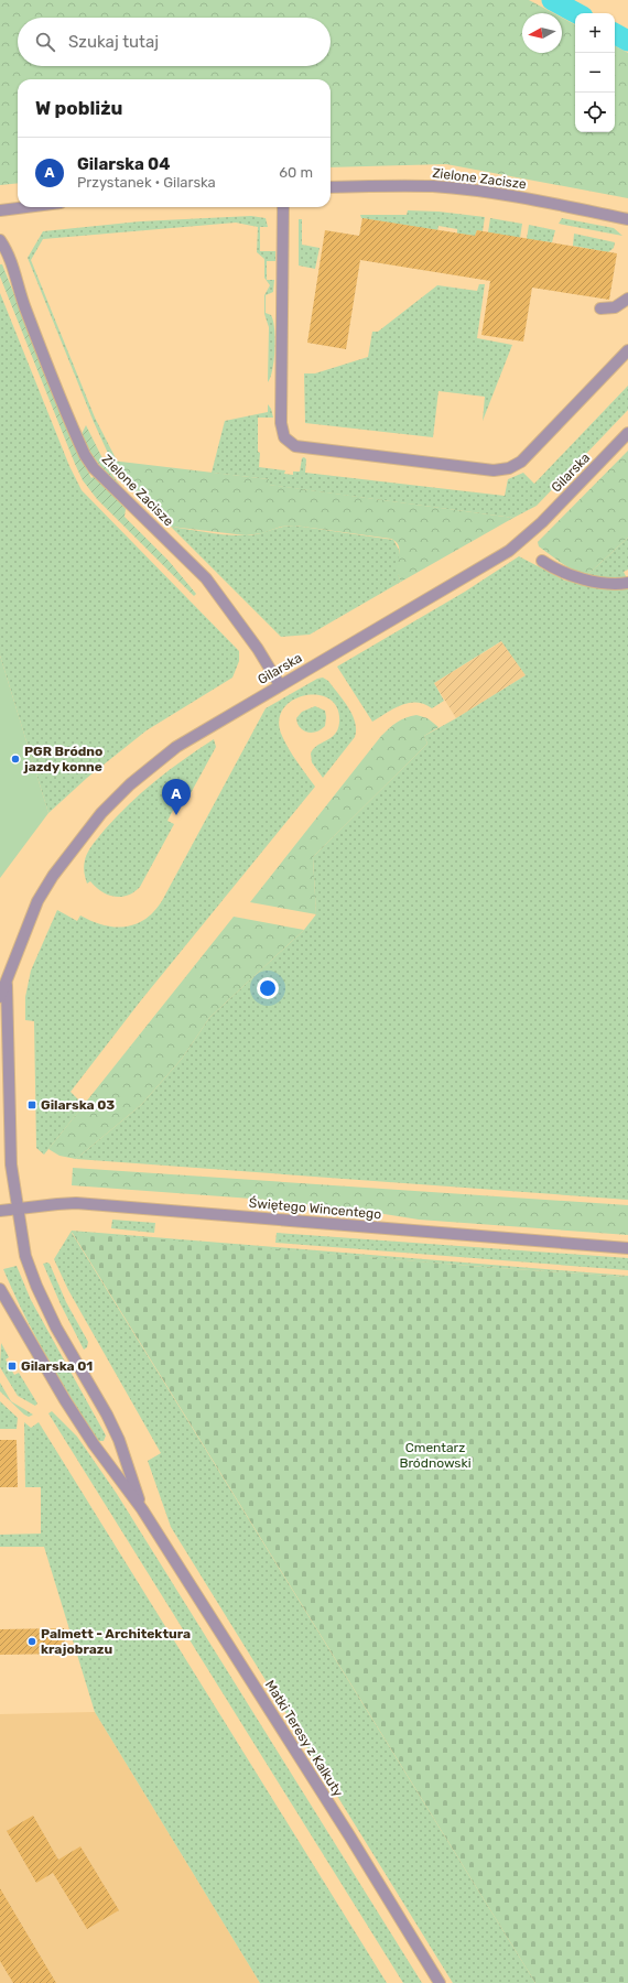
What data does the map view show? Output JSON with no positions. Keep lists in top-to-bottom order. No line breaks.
{"streets":{"street":["Zielone Zacisze","Gilarska","Świętego Wincentego","Matki Teresy z Kalkuty"]},"crossings":[["Zielone Zacisze","Gilarska"],["Gilarska","Świętego Wincentego"],["Gilarska","Matki Teresy z Kalkuty"],["Świętego Wincentego","Matki Teresy z Kalkuty"]],"parks":["Cmentarz Bródnowski"],"places":{"other":["PGR Bródno jazdy konne","Palmett - Architektura krajobrazu"],"transit":["Gilarska 03","Gilarska 01"]},"north":"left","page":{"map_buttons":["+","−"],"search":"Szukaj tutaj","heading":"W pobliżu","list":[{"mark":"A","name":"Gilarska 04","note":"Przystanek · Gilarska","value":"60 m"}],"pins":"A"}}
